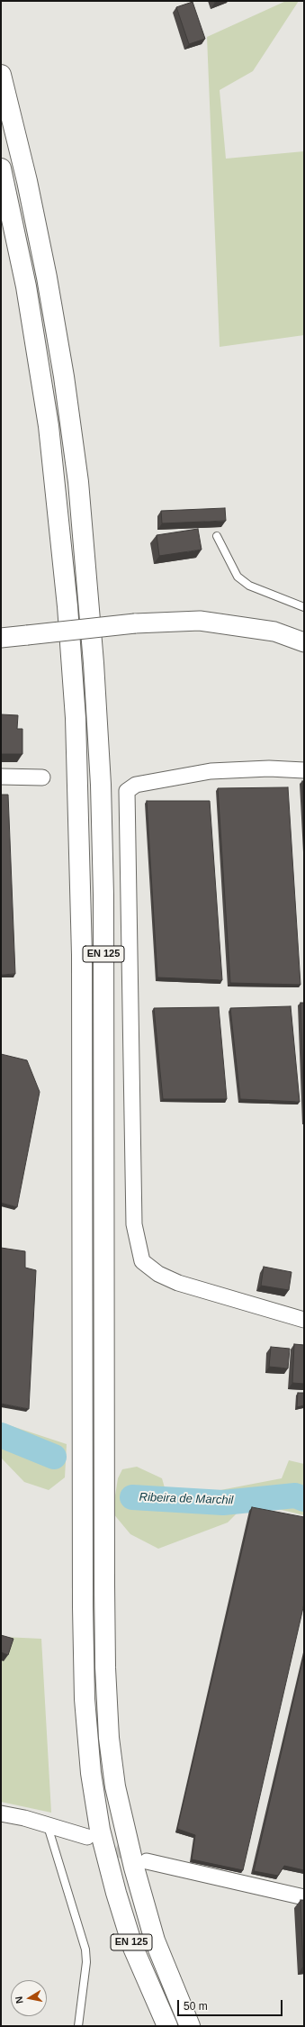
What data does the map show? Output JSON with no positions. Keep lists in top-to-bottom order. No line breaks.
{"streets":{"main road":["EN 125"]},"water":["Ribeira de Marchil"],"scale_bar":"50 m","north":"left"}
